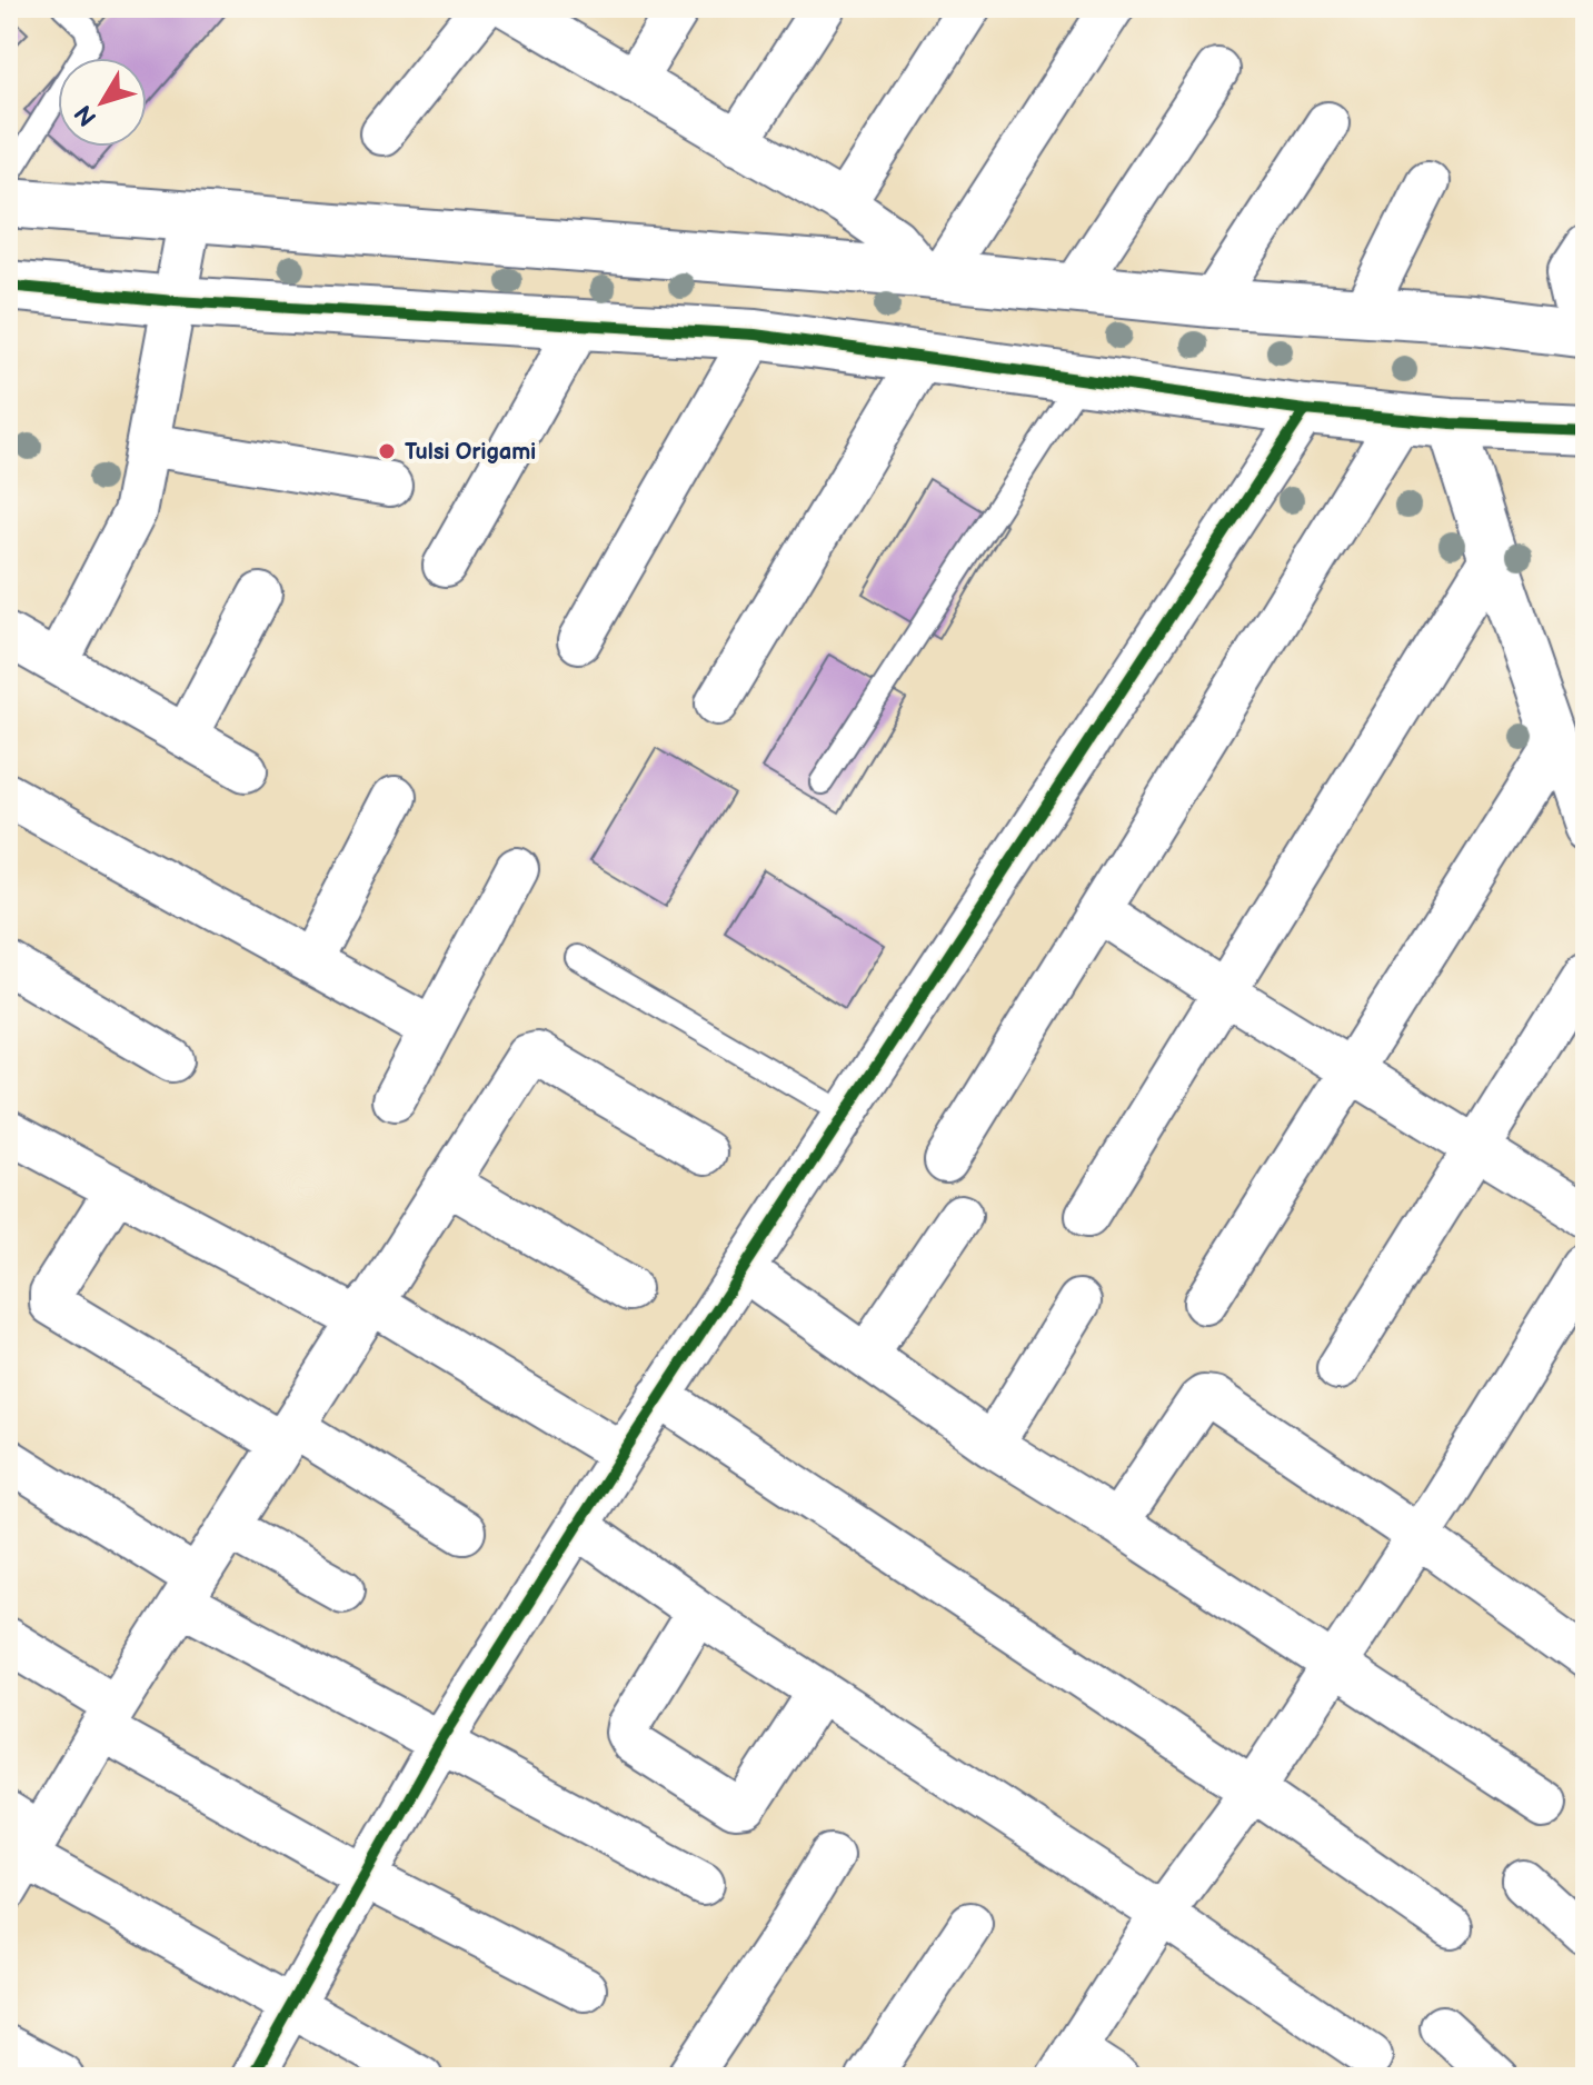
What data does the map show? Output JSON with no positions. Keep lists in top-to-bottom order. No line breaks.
{"places":["Tulsi Origami"],"north":"bottom left"}
